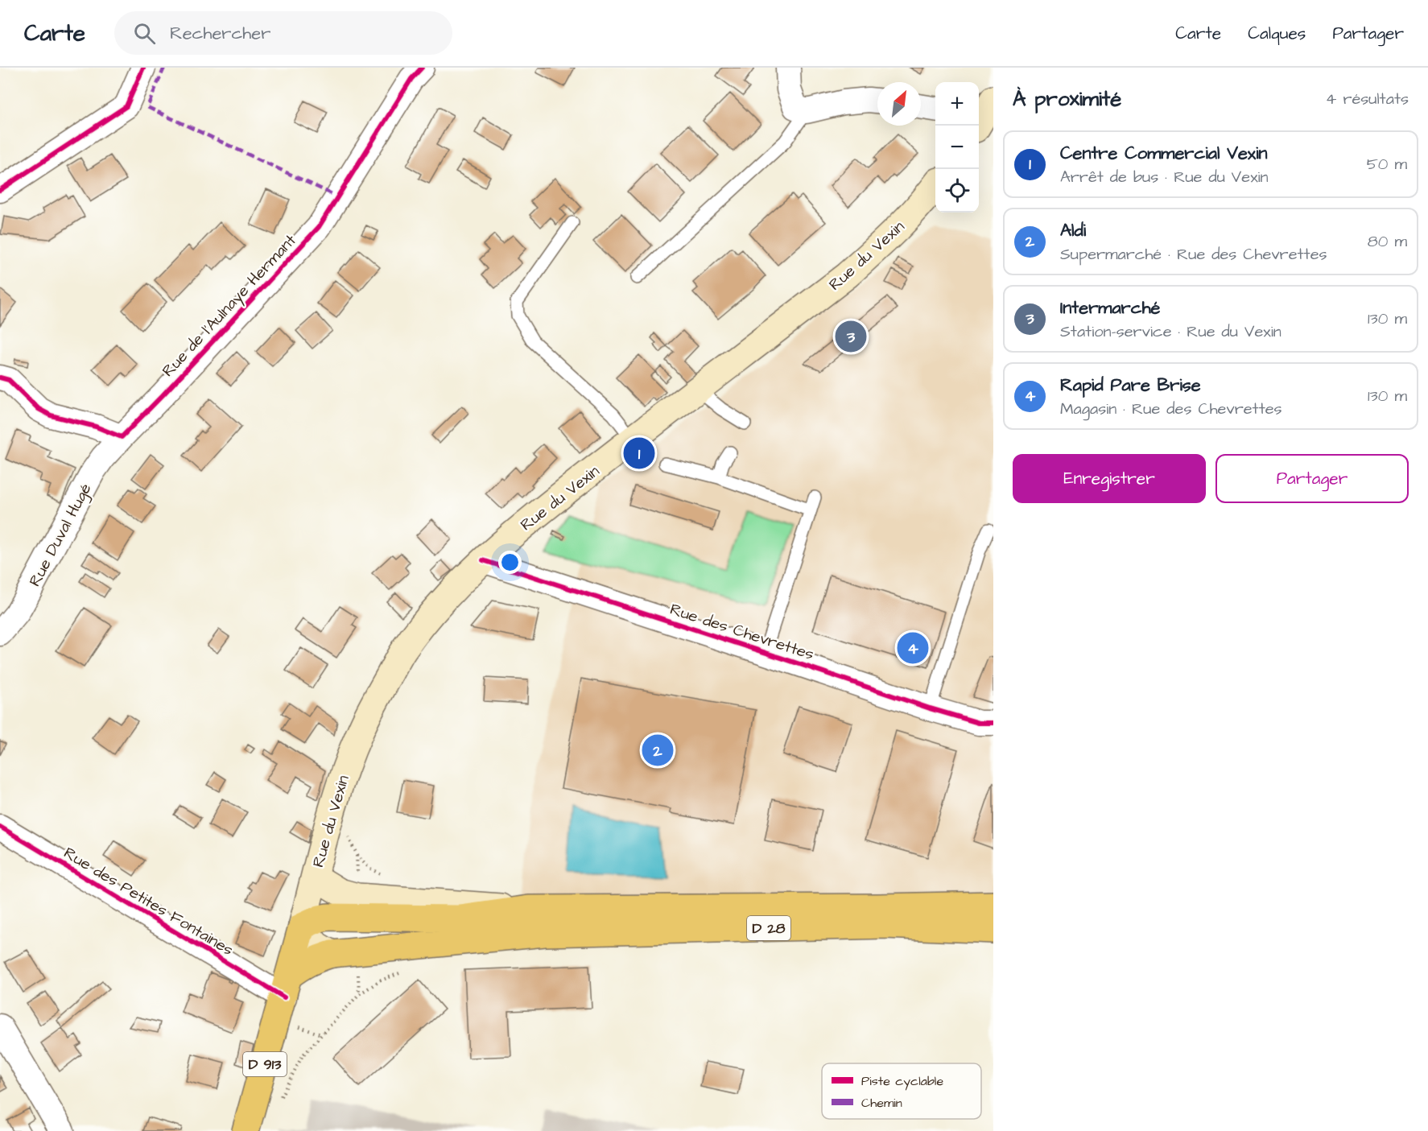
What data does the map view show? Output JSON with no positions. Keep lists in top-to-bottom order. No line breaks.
{"streets":{"main road":["Rue du Vexin","D 28","D 913"],"street":["Rue de l'Aulnaye Hermant","Rue Duval Hugé","Rue des Chevrettes","Rue des Petites Fontaines"]},"crossings":[["Rue du Vexin","Rue des Chevrettes"],["Rue du Vexin","Rue des Petites Fontaines"],["Rue du Vexin","D 28"],["Rue de l'Aulnaye Hermant","Rue Duval Hugé"],["Rue des Petites Fontaines","D 28"]],"legend":["Piste cyclable","Chemin"],"north":"top right","page":{"header":"Carte","search":"Rechercher","nav":["Carte","Calques","Partager"],"heading":["À proximité","4 résultats"],"map_buttons":["+","−"],"list":[{"mark":"1","name":"Centre Commercial Vexin","note":"Arrêt de bus · Rue du Vexin","value":"50 m"},{"mark":"2","name":"Aldi","note":"Supermarché · Rue des Chevrettes","value":"80 m"},{"mark":"3","name":"Intermarché","note":"Station-service · Rue du Vexin","value":"130 m"},{"mark":"4","name":"Rapid Pare Brise","note":"Magasin · Rue des Chevrettes","value":"130 m"}],"pins":["3","1","4","2"],"buttons":["Enregistrer","Partager"]}}
